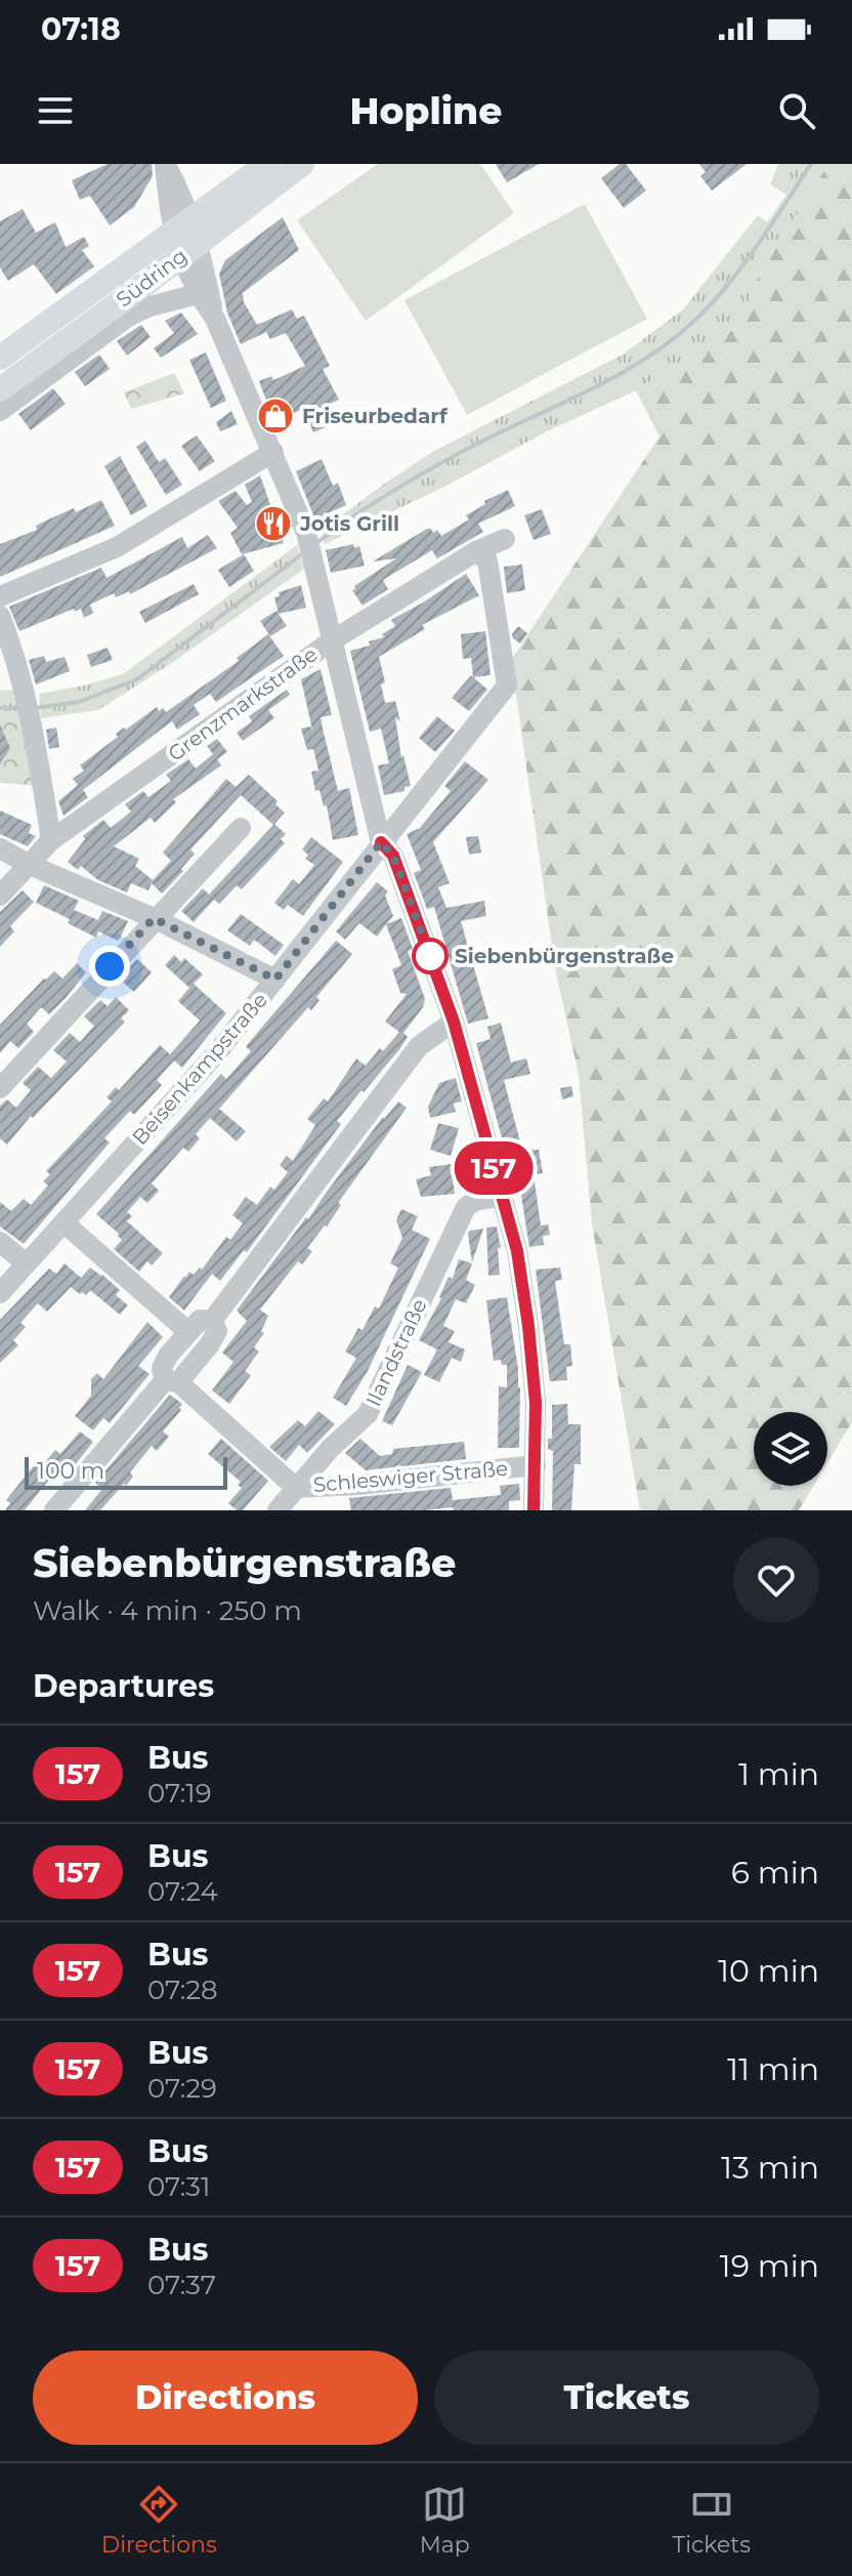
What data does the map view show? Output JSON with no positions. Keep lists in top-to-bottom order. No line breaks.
{"streets":{"main road":["Südring"],"street":["Grenzmarkstraße","Beisenkampstraße","Ilandstraße","Schleswiger Straße"]},"crossings":[["Ilandstraße","Schleswiger Straße"]],"places":{"shop":["Friseurbedarf"],"restaurant":["Jotis Grill"],"other":["Siebenbürgenstraße"]},"lines":["bus line 157"],"scale_bar":"100 m","page":{"status":"07:18","header":"Hopline","on_map":"157","scale":"100 m","heading":[["Siebenbürgenstraße","Walk · 4 min · 250 m"],"Departures"],"list":[{"mark":"157","name":"Bus","note":"07:19","value":"1 min"},{"mark":"157","name":"Bus","note":"07:24","value":"6 min"},{"mark":"157","name":"Bus","note":"07:28","value":"10 min"},{"mark":"157","name":"Bus","note":"07:29","value":"11 min"},{"mark":"157","name":"Bus","note":"07:31","value":"13 min"},{"mark":"157","name":"Bus","note":"07:37","value":"19 min"}],"buttons":["Directions","Tickets"],"tabs":["Directions","Map","Tickets"]}}
